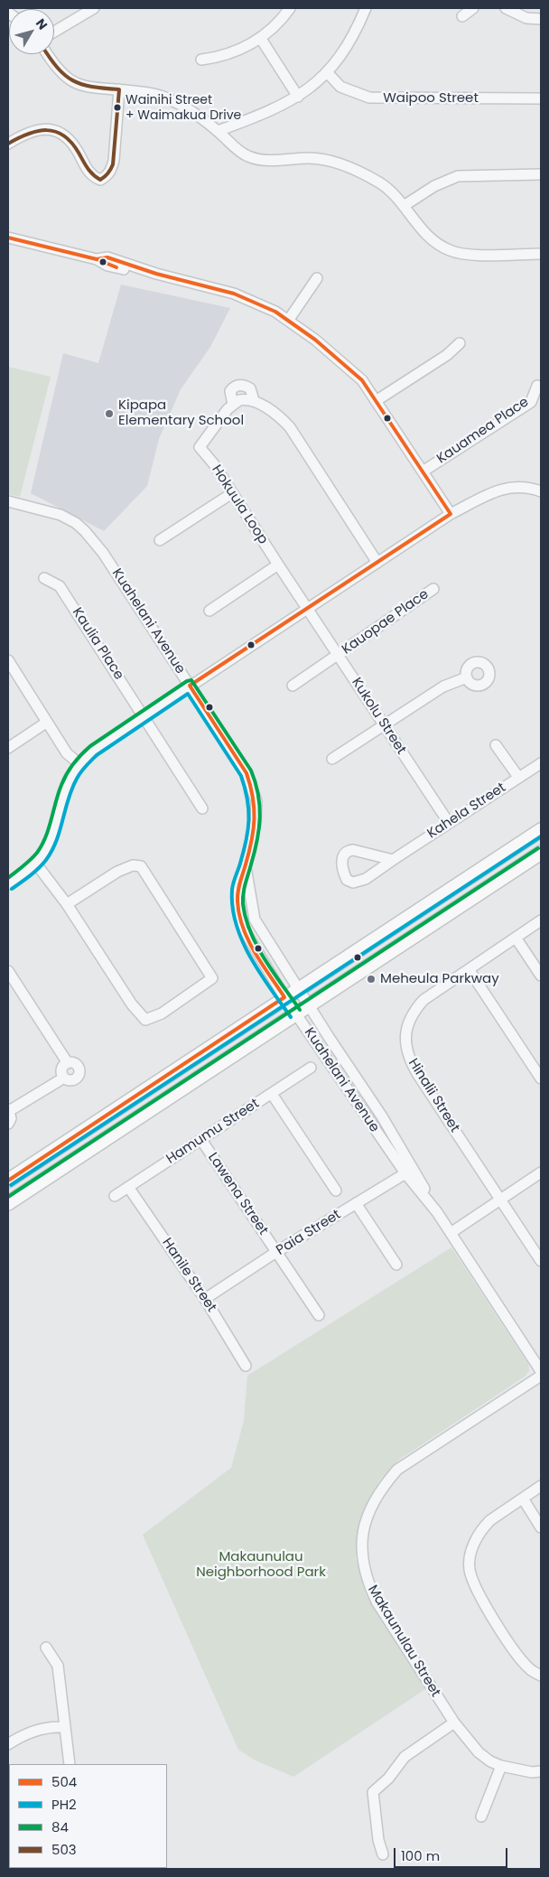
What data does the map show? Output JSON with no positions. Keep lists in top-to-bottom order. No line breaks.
{"streets":{"street":["Waipoo Street","Kauamea Place","Hokuula Loop","Kuahelani Avenue","Kauopae Place","Kaulia Place","Kukolu Street","Kahela Street","Hinalii Street","Hamumu Street","Lawena Street","Paia Street","Hanile Street","Makaunulau Street"]},"crossings":[["Hokuula Loop","Kukolu Street"],["Kuahelani Avenue","Paia Street"],["Kauopae Place","Kukolu Street"],["Kukolu Street","Kahela Street"],["Hamumu Street","Lawena Street"],["Hamumu Street","Hanile Street"],["Lawena Street","Paia Street"],["Paia Street","Hanile Street"]],"parks":["Makaunulau Neighborhood Park"],"places":["Wainihi Street + Waimakua Drive","Kipapa Elementary School","Meheula Parkway"],"lines":["transit line 503","transit line 504","transit line 84","transit line PH2"],"legend":["504","PH2","84","503"],"scale_bar":"100 m","north":"top right"}
